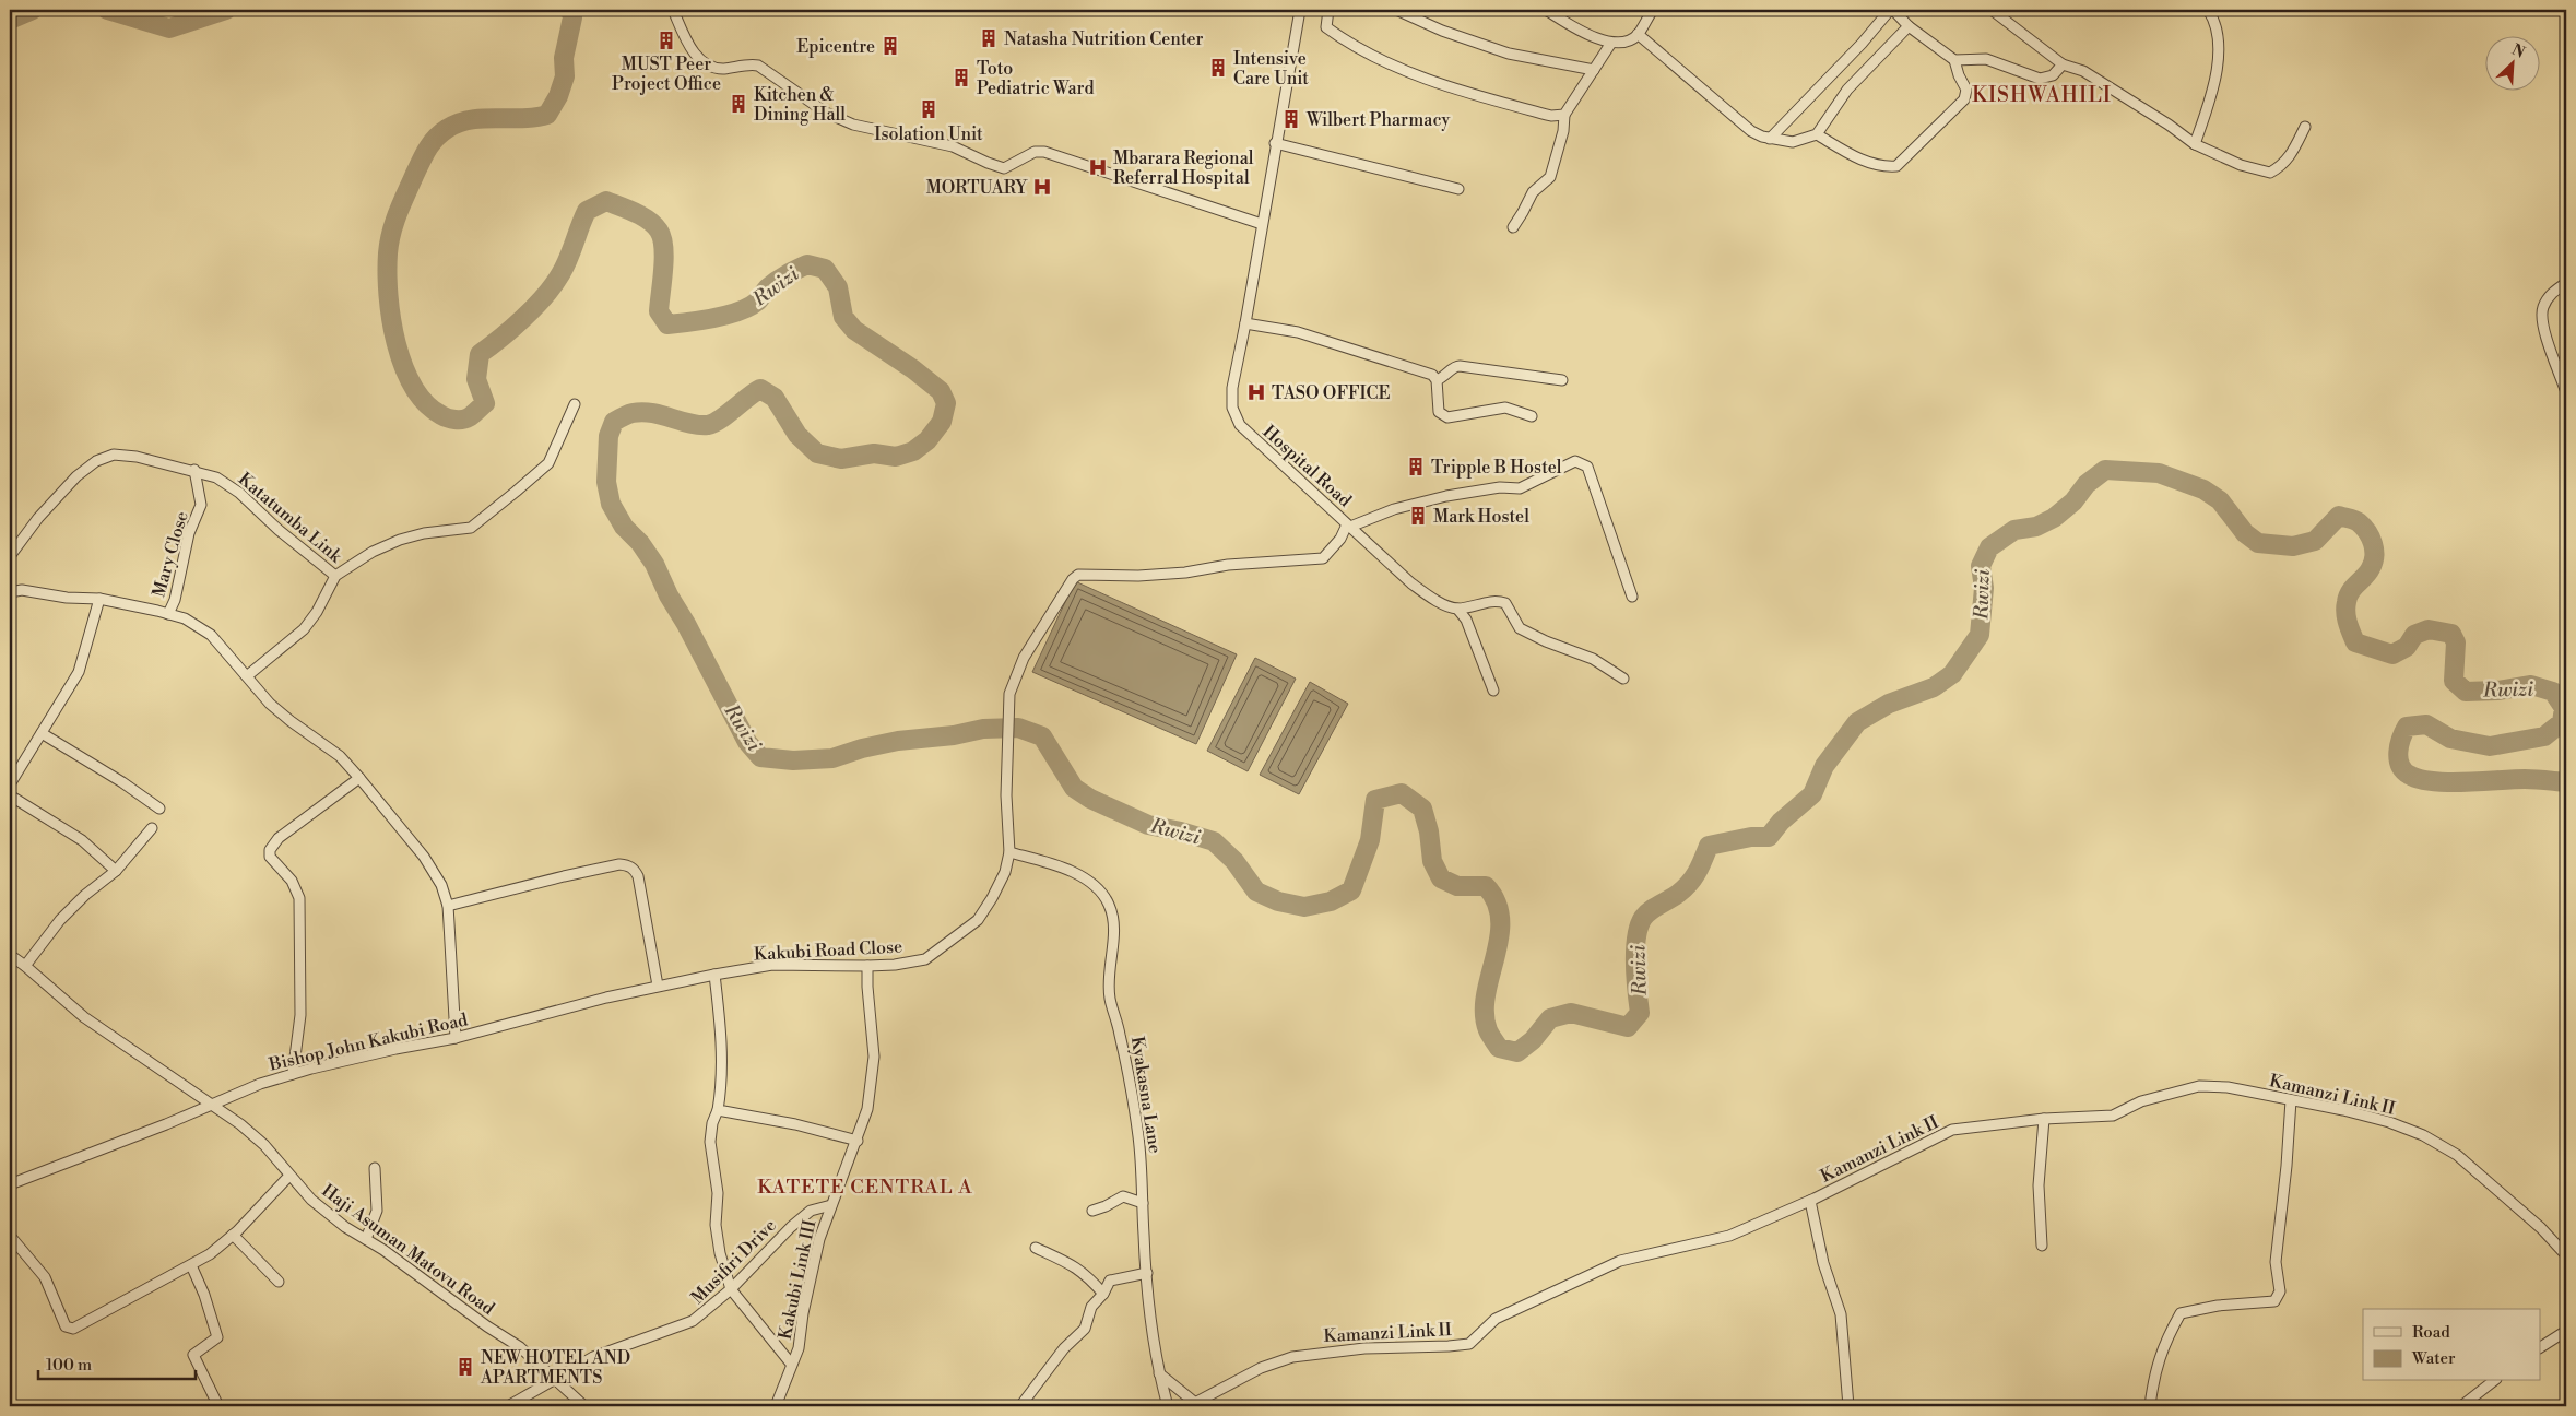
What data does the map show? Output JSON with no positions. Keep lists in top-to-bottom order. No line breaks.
{"streets":{"street":["Hospital Road","Katatumba Link","Mary Close","Kakubi Road Close","Bishop John Kakubi Road","Kamanzi Link II","Kyakasna Lane","Haji Asuman Matovu Road","Musifiri Drive","Kakubi Link III"]},"crossings":[["Hospital Road","Kakubi Road Close"],["Katatumba Link","Mary Close"],["Kakubi Road Close","Bishop John Kakubi Road"],["Kakubi Road Close","Kyakasna Lane"],["Kakubi Road Close","Kakubi Link III"],["Bishop John Kakubi Road","Haji Asuman Matovu Road"],["Haji Asuman Matovu Road","Musifiri Drive"],["Musifiri Drive","Kakubi Link III"]],"districts":["KISHWAHILI","KATETE CENTRAL A"],"water":["Rwizi"],"places":{"building":["Natasha Nutrition Center","MUST Peer Project Office","Epicentre","Intensive Care Unit","Toto Pediatric Ward","Kitchen & Dining Hall","Isolation Unit","Wilbert Pharmacy","Tripple B Hostel","Mark Hostel","NEW HOTEL AND APARTMENTS"],"hospital":["Mbarara Regional Referral Hospital","MORTUARY","TASO OFFICE"]},"legend":["Road","Water"],"scale_bar":"100 m","north":"top right"}
